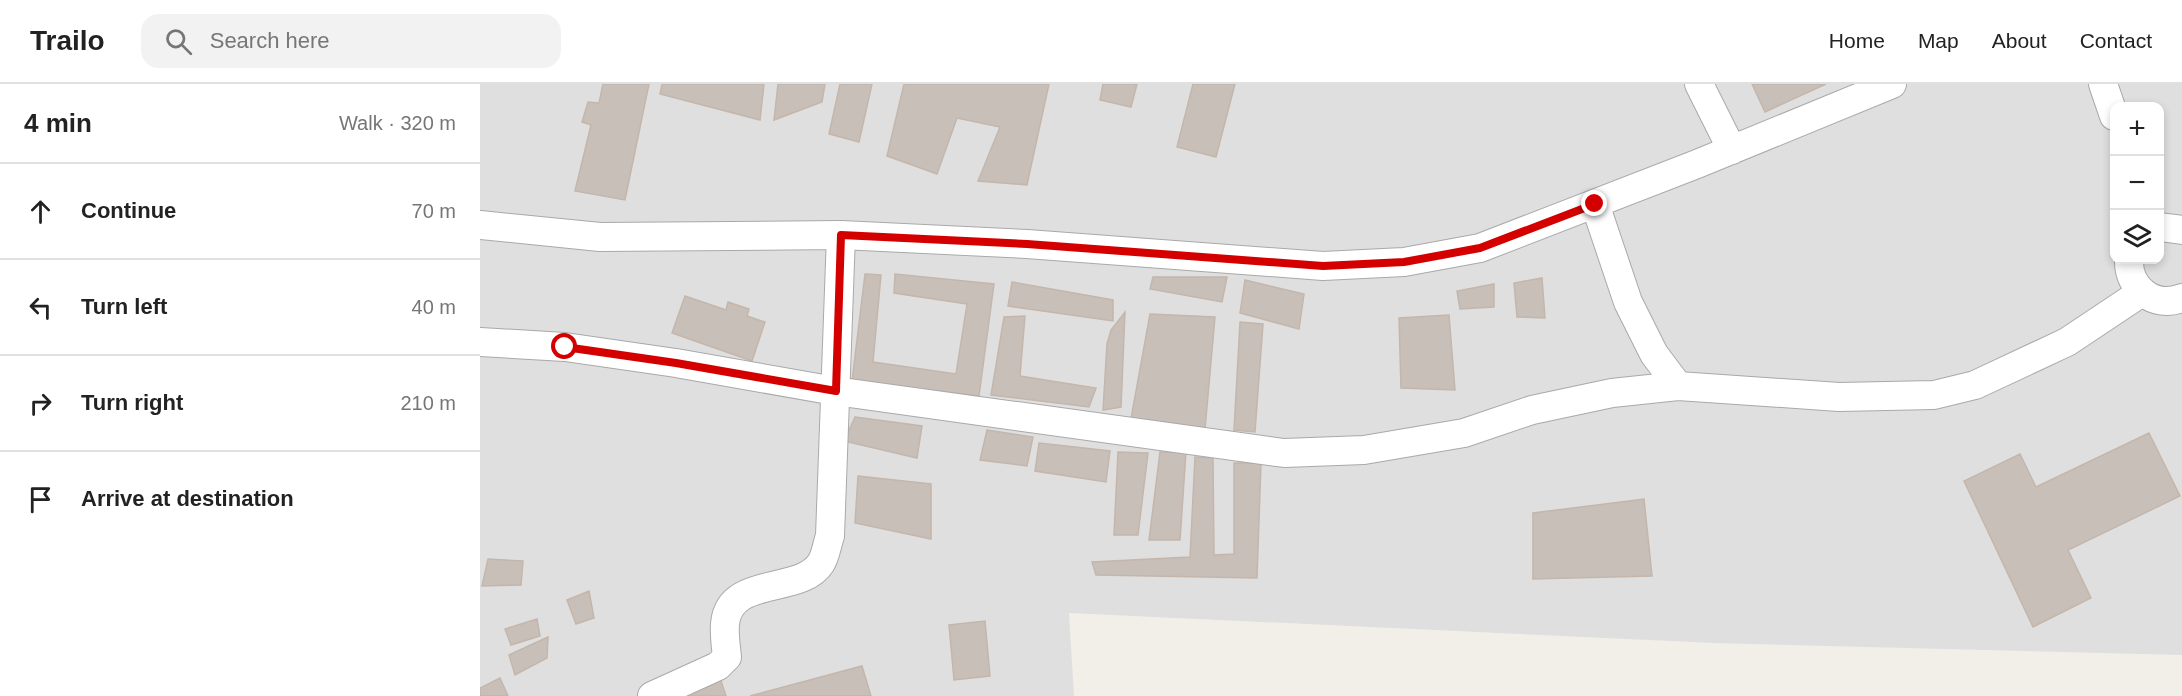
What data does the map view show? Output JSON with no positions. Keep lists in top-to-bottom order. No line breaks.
{"page":{"header":"Trailo","search":"Search here","nav":["Home","Map","About","Contact"],"heading":["4 min","Walk · 320 m"],"map_buttons":["+","−"],"list":[["Continue","70 m"],["Turn left","40 m"],["Turn right","210 m"],"Arrive at destination"]}}
